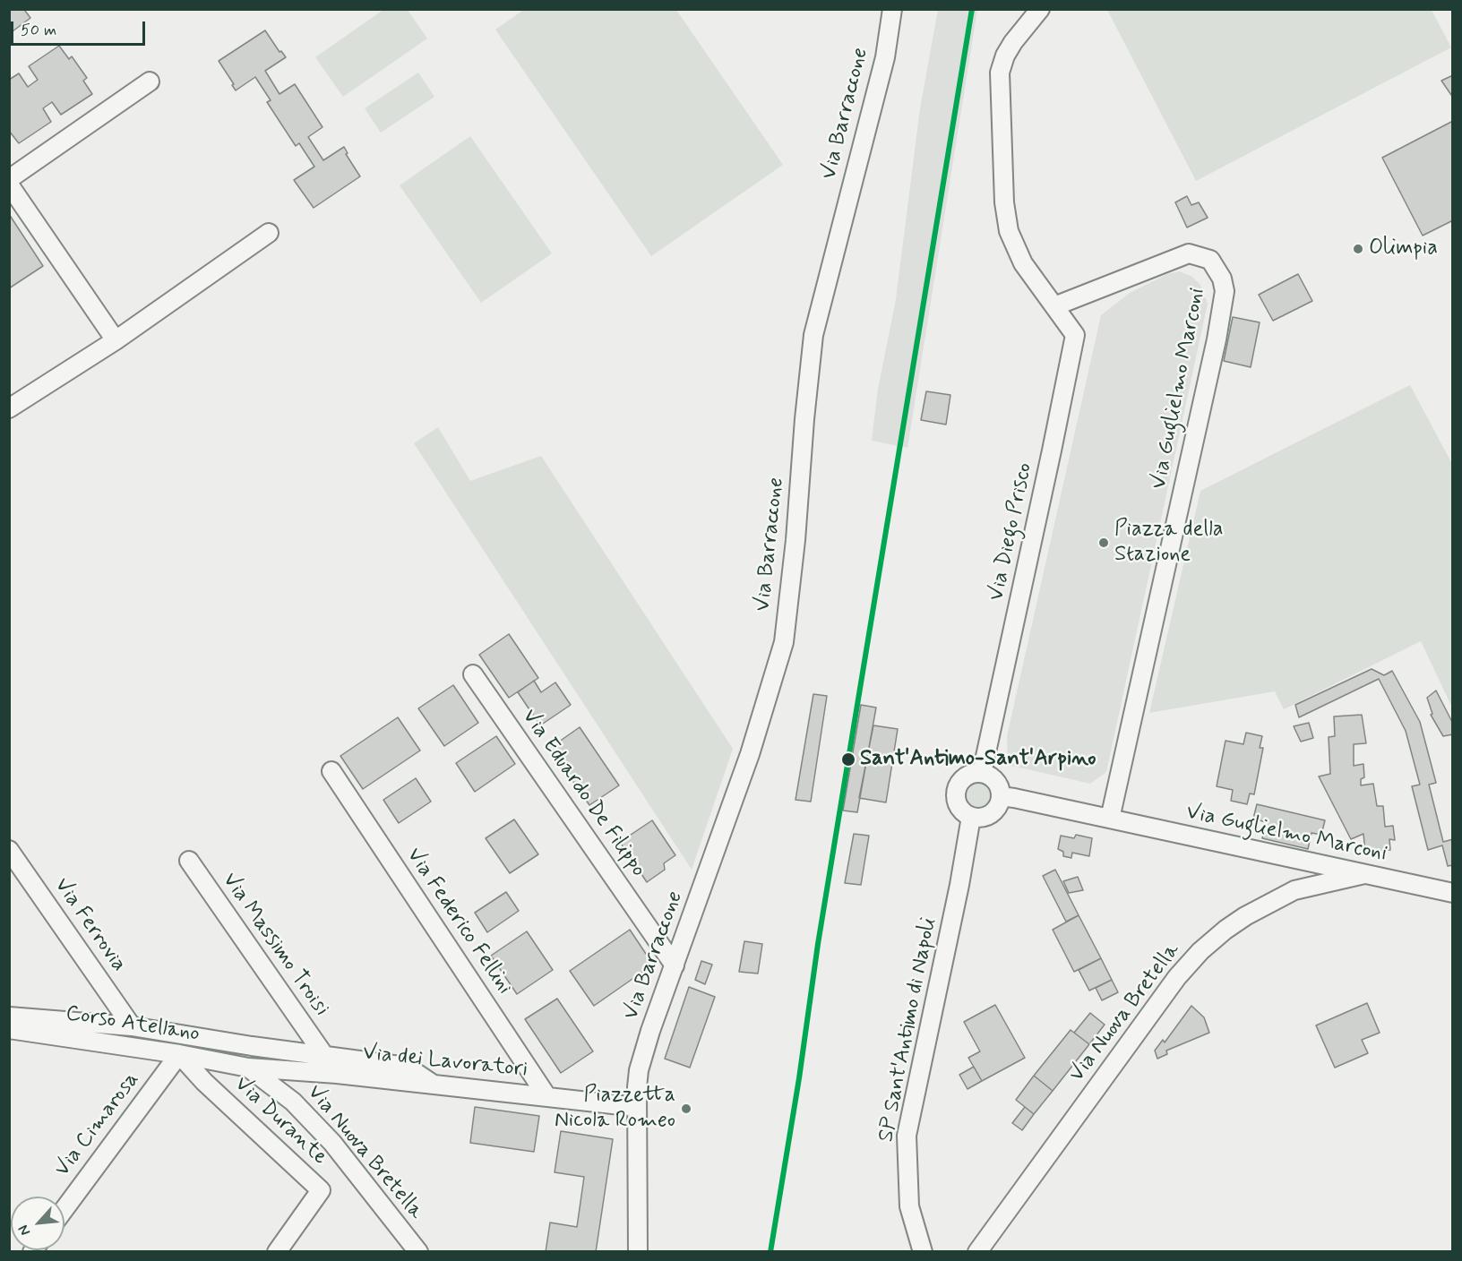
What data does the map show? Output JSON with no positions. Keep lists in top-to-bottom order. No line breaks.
{"streets":{"street":["Via Barraccone","Via Guglielmo Marconi","Via Diego Prisco","Via Eduardo De Filippo","Via Federico Fellini","Via Ferrovia","Via Massimo Troisi","Via Nuova Bretella","Corso Atellano","SP Sant'Antimo di Napoli","Via dei Lavoratori","Via Durante","Via Cimarosa"]},"crossings":[["Via Barraccone","Via Eduardo De Filippo"],["Via Barraccone","Via dei Lavoratori"],["Via Guglielmo Marconi","Via Diego Prisco"],["Via Guglielmo Marconi","Via Nuova Bretella"],["Via Guglielmo Marconi","SP Sant'Antimo di Napoli"],["Via Diego Prisco","SP Sant'Antimo di Napoli"],["Via Federico Fellini","Via dei Lavoratori"],["Via Nuova Bretella","Corso Atellano"],["Via Nuova Bretella","Via dei Lavoratori"],["Corso Atellano","Via dei Lavoratori"],["Corso Atellano","Via Durante"],["Corso Atellano","Via Cimarosa"],["Via Durante","Via Cimarosa"]],"places":["Olimpia","Piazza della Stazione","Sant'Antimo-Sant'Arpino","Piazzetta Nicola Romeo"],"scale_bar":"50 m","north":"bottom left"}
